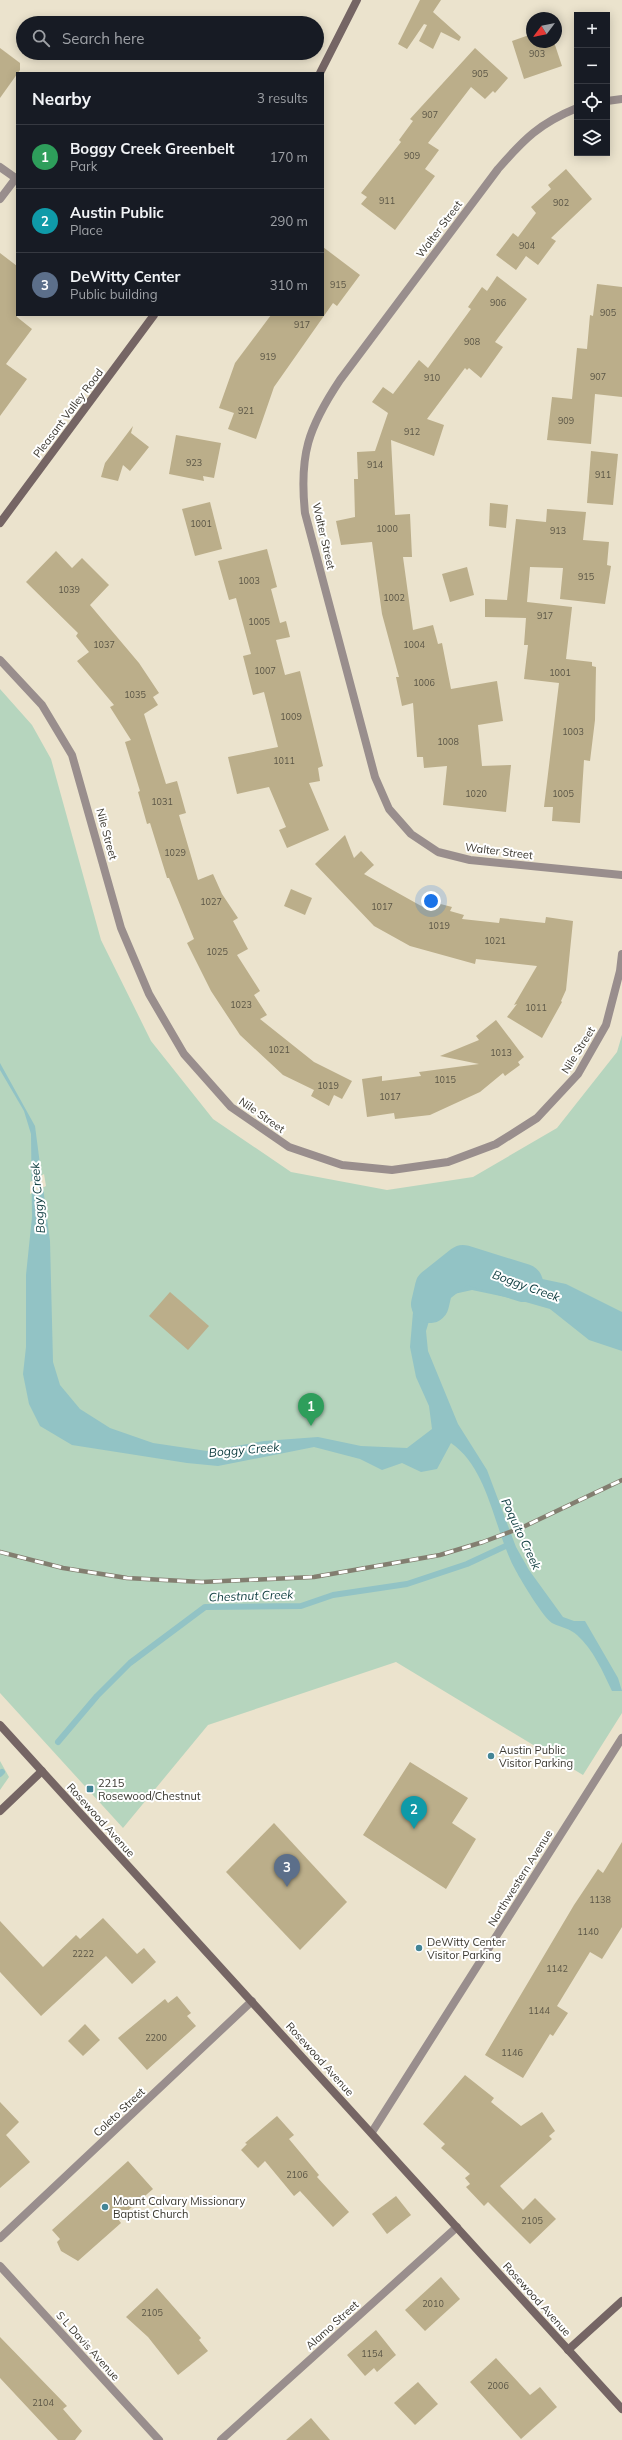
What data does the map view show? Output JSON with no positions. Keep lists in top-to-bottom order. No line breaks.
{"streets":{"street":["Walter Street","Pleasant Valley Road","Nile Street","Rosewood Avenue","Northwestern Avenue","Coleto Street","Alamo Street","S L Davis Avenue"]},"crossings":[["Rosewood Avenue","Northwestern Avenue"],["Rosewood Avenue","Coleto Street"],["Rosewood Avenue","Alamo Street"]],"water":["Boggy Creek","Poquito Creek","Chestnut Creek"],"places":{"other":["Austin Public Visitor Parking","DeWitty Center Visitor Parking","Mount Calvary Missionary Baptist Church"],"transit":["2215 Rosewood/Chestnut"]},"house_numbers":["903","905","907","909","911","902","904","915","906","905","917","908","919","907","910","921","909","912","923","914","911","1001","1000","913","915","1003","1039","1002","917","1005","1037","1004","1007","1001","1006","1035","1009","1003","1008","1011","1020","1005","1031","1029","1027","1017","1019","1021","1025","1023","1011","1021","1013","1015","1019","1017","1138","1140","2222","1142","1144","2200","1146","2106","2105","2010","2105","1154","2006","2104"],"north":"bottom left","page":{"map_buttons":["+","−"],"search":"Search here","heading":["Nearby","3 results"],"list":[{"mark":"1","name":"Boggy Creek Greenbelt","note":"Park","value":"170 m"},{"mark":"2","name":"Austin Public","note":"Place","value":"290 m"},{"mark":"3","name":"DeWitty Center","note":"Public building","value":"310 m"}],"pins":["1","2","3"]}}
